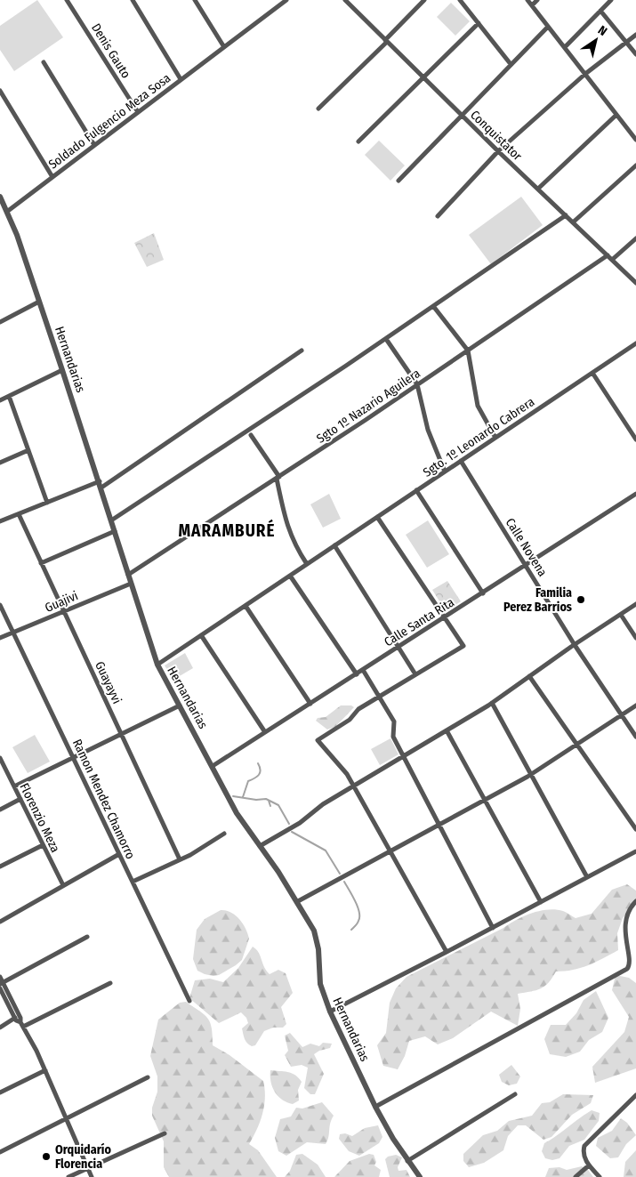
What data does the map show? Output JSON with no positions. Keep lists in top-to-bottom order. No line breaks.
{"streets":{"street":["Denis Gauto","Soldado Fulgencio Meza Sosa","Conquistator","Hernandarias","Sgto 1º Nazario Aguilera","Sgto. 1º Leonardo Cabrera","Calle Novena","Guajivi","Calle Santa Rita","Guayayvi","Ramon Mendez Chamorro","Florenzio Meza"]},"crossings":[["Denis Gauto","Soldado Fulgencio Meza Sosa"],["Soldado Fulgencio Meza Sosa","Hernandarias"],["Conquistator","Sgto 1º Nazario Aguilera"],["Hernandarias","Sgto 1º Nazario Aguilera"],["Hernandarias","Sgto. 1º Leonardo Cabrera"],["Hernandarias","Guajivi"],["Hernandarias","Calle Santa Rita"],["Sgto. 1º Leonardo Cabrera","Calle Novena"],["Calle Novena","Calle Santa Rita"],["Guajivi","Guayayvi"],["Guajivi","Ramon Mendez Chamorro"]],"districts":["MARAMBURÉ"],"places":["Familia Perez Barrios","Orquidarío Florencia"],"north":"top right"}
